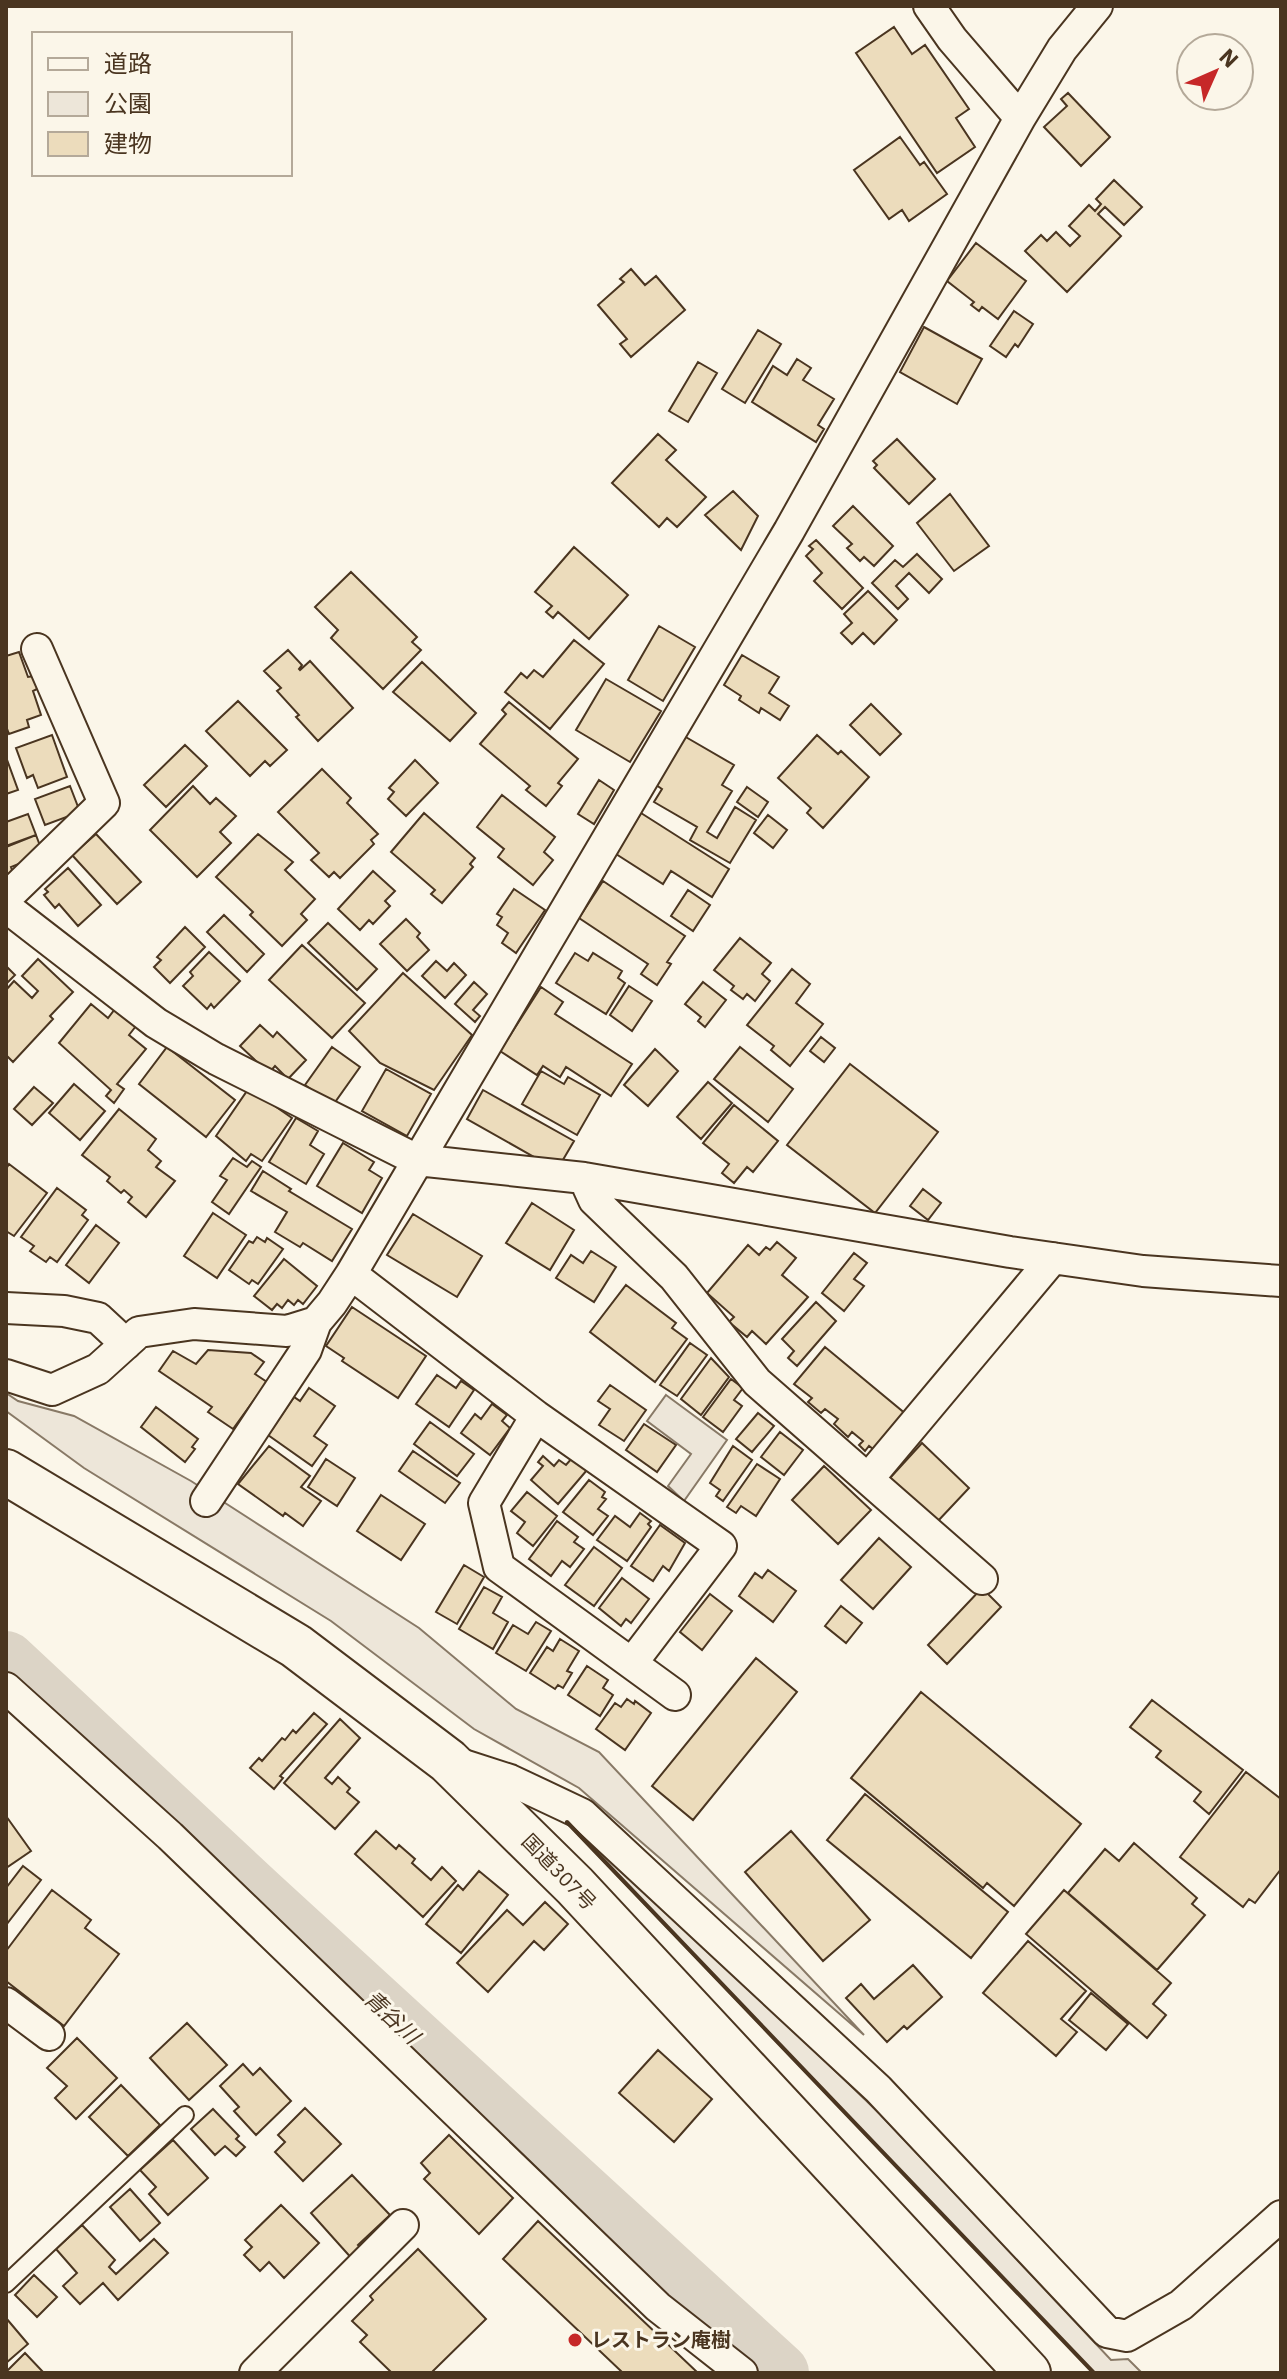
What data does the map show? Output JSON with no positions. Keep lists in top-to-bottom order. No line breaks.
{"streets":{"highway":["国道307号"]},"water":["青谷川"],"places":["レストラン庵樹"],"legend":["道路","公園","建物"],"north":"top right"}
